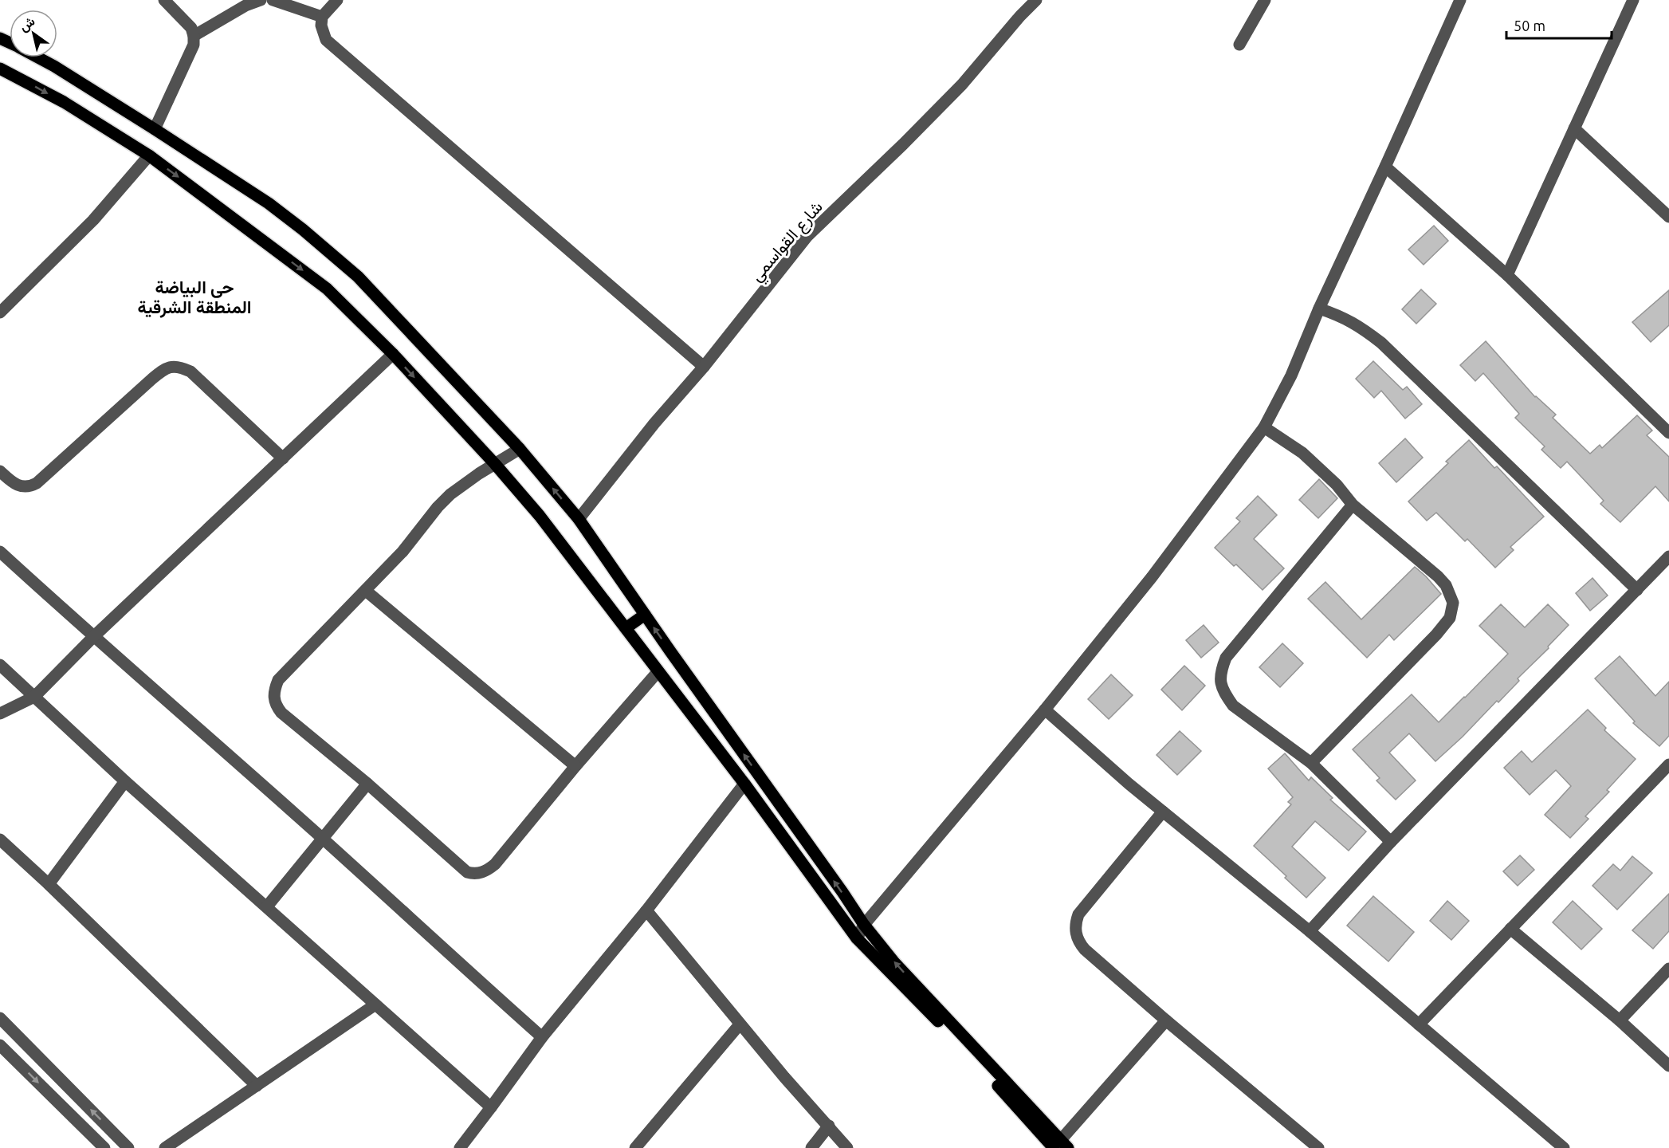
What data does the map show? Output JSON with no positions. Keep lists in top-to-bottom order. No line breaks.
{"streets":{"street":["شارع القواسمي"]},"districts":["حي البياضة المنطقة الشرقية"],"scale_bar":"50 m","north":"top left"}
